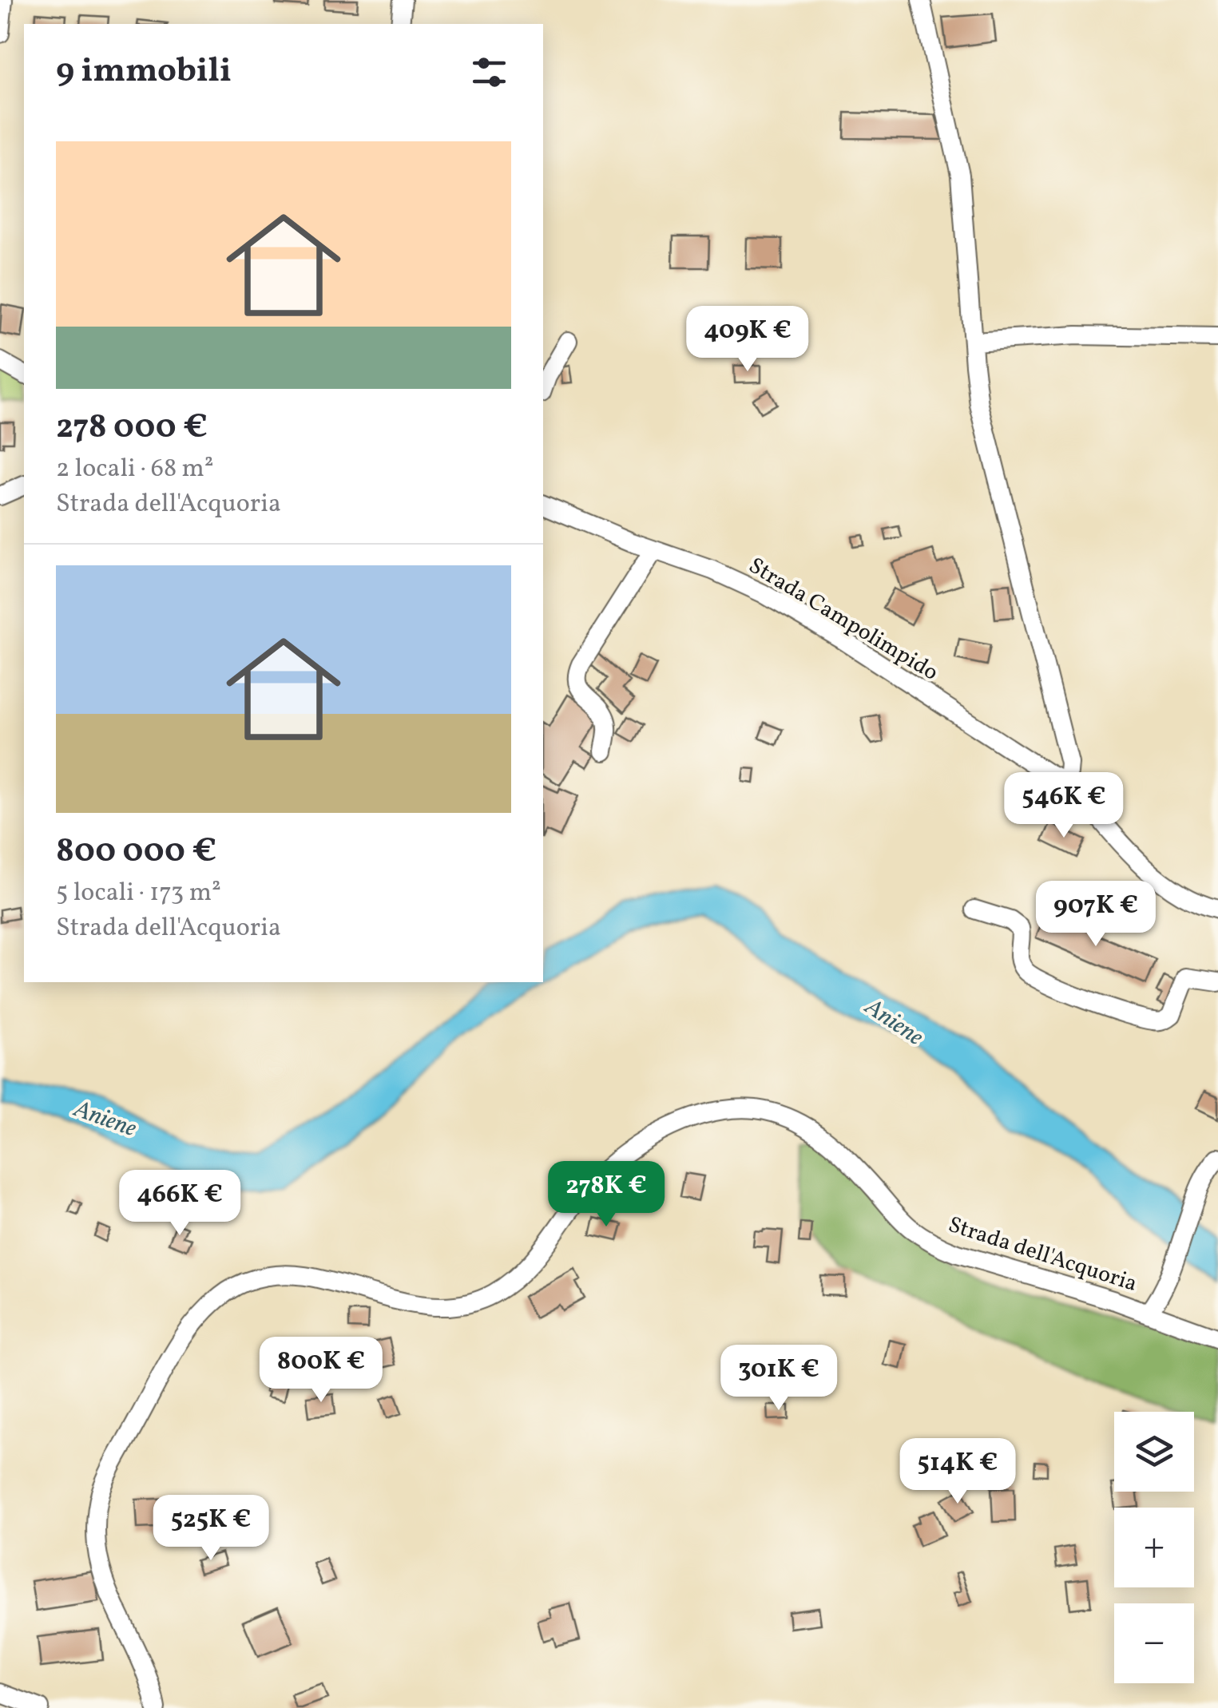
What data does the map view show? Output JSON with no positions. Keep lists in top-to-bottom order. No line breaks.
{"streets":{"street":["Strada Campolimpido","Strada dell'Acquoria"]},"water":["Aniene"],"page":{"heading":"9 immobili","list":[{"name":"278 000 €","note":"2 locali · 68 m² · Strada dell'Acquoria"},{"name":"800 000 €","note":"5 locali · 173 m² · Strada dell'Acquoria"}],"price":["409K €","546K €","907K €","278K €","466K €","800K €","301K €","514K €","525K €"],"map_buttons":["+","−"]}}
